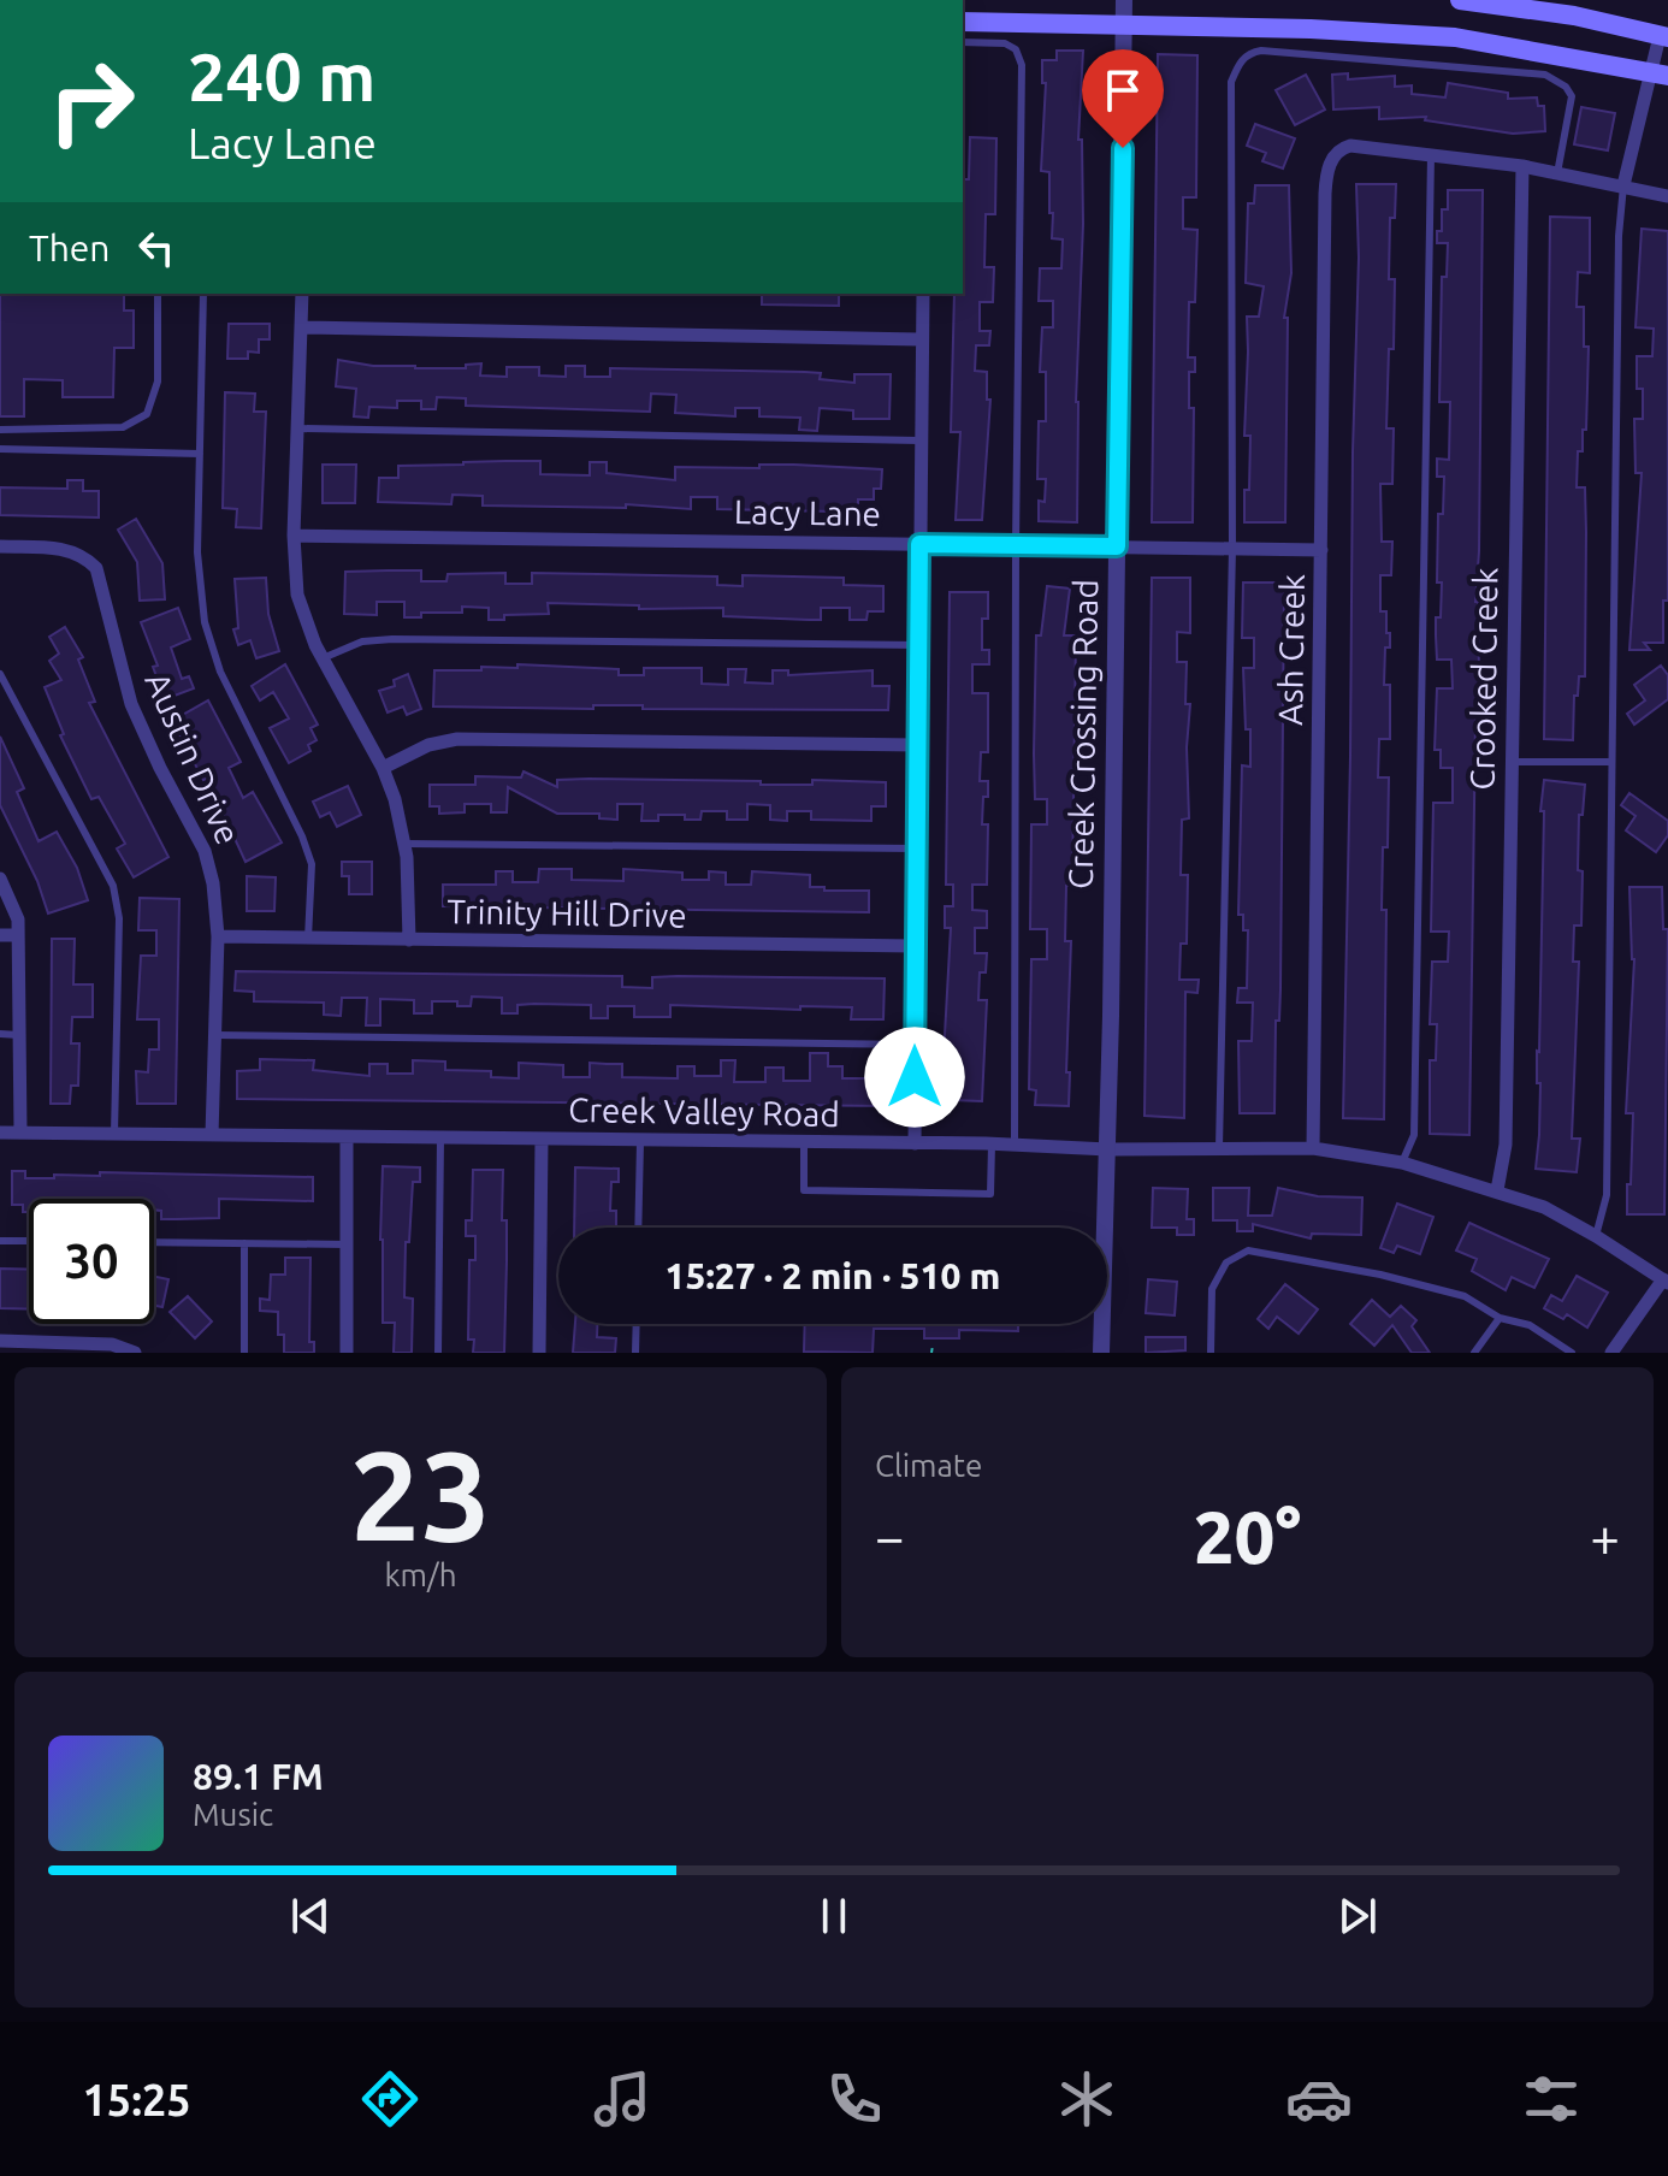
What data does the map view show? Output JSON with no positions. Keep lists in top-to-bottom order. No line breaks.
{"streets":{"street":["Lacy Lane","Ash Creek","Crooked Creek","Creek Crossing Road","Austin Drive","Trinity Hill Drive","Creek Valley Road"]},"crossings":[["Lacy Lane","Ash Creek"],["Lacy Lane","Creek Crossing Road"],["Ash Creek","Creek Valley Road"],["Crooked Creek","Creek Valley Road"],["Creek Crossing Road","Creek Valley Road"],["Austin Drive","Trinity Hill Drive"],["Austin Drive","Creek Valley Road"]],"page":{"turn":["240 m","Lacy Lane"],"then":"Then","limit":"30","trip":"15:27 · 2 min · 510 m","tile":[["23","km/h"],"Climate"],"heat":["−","20°","+"],"song":["89.1 FM","Music"],"tabs":"15:25"}}
